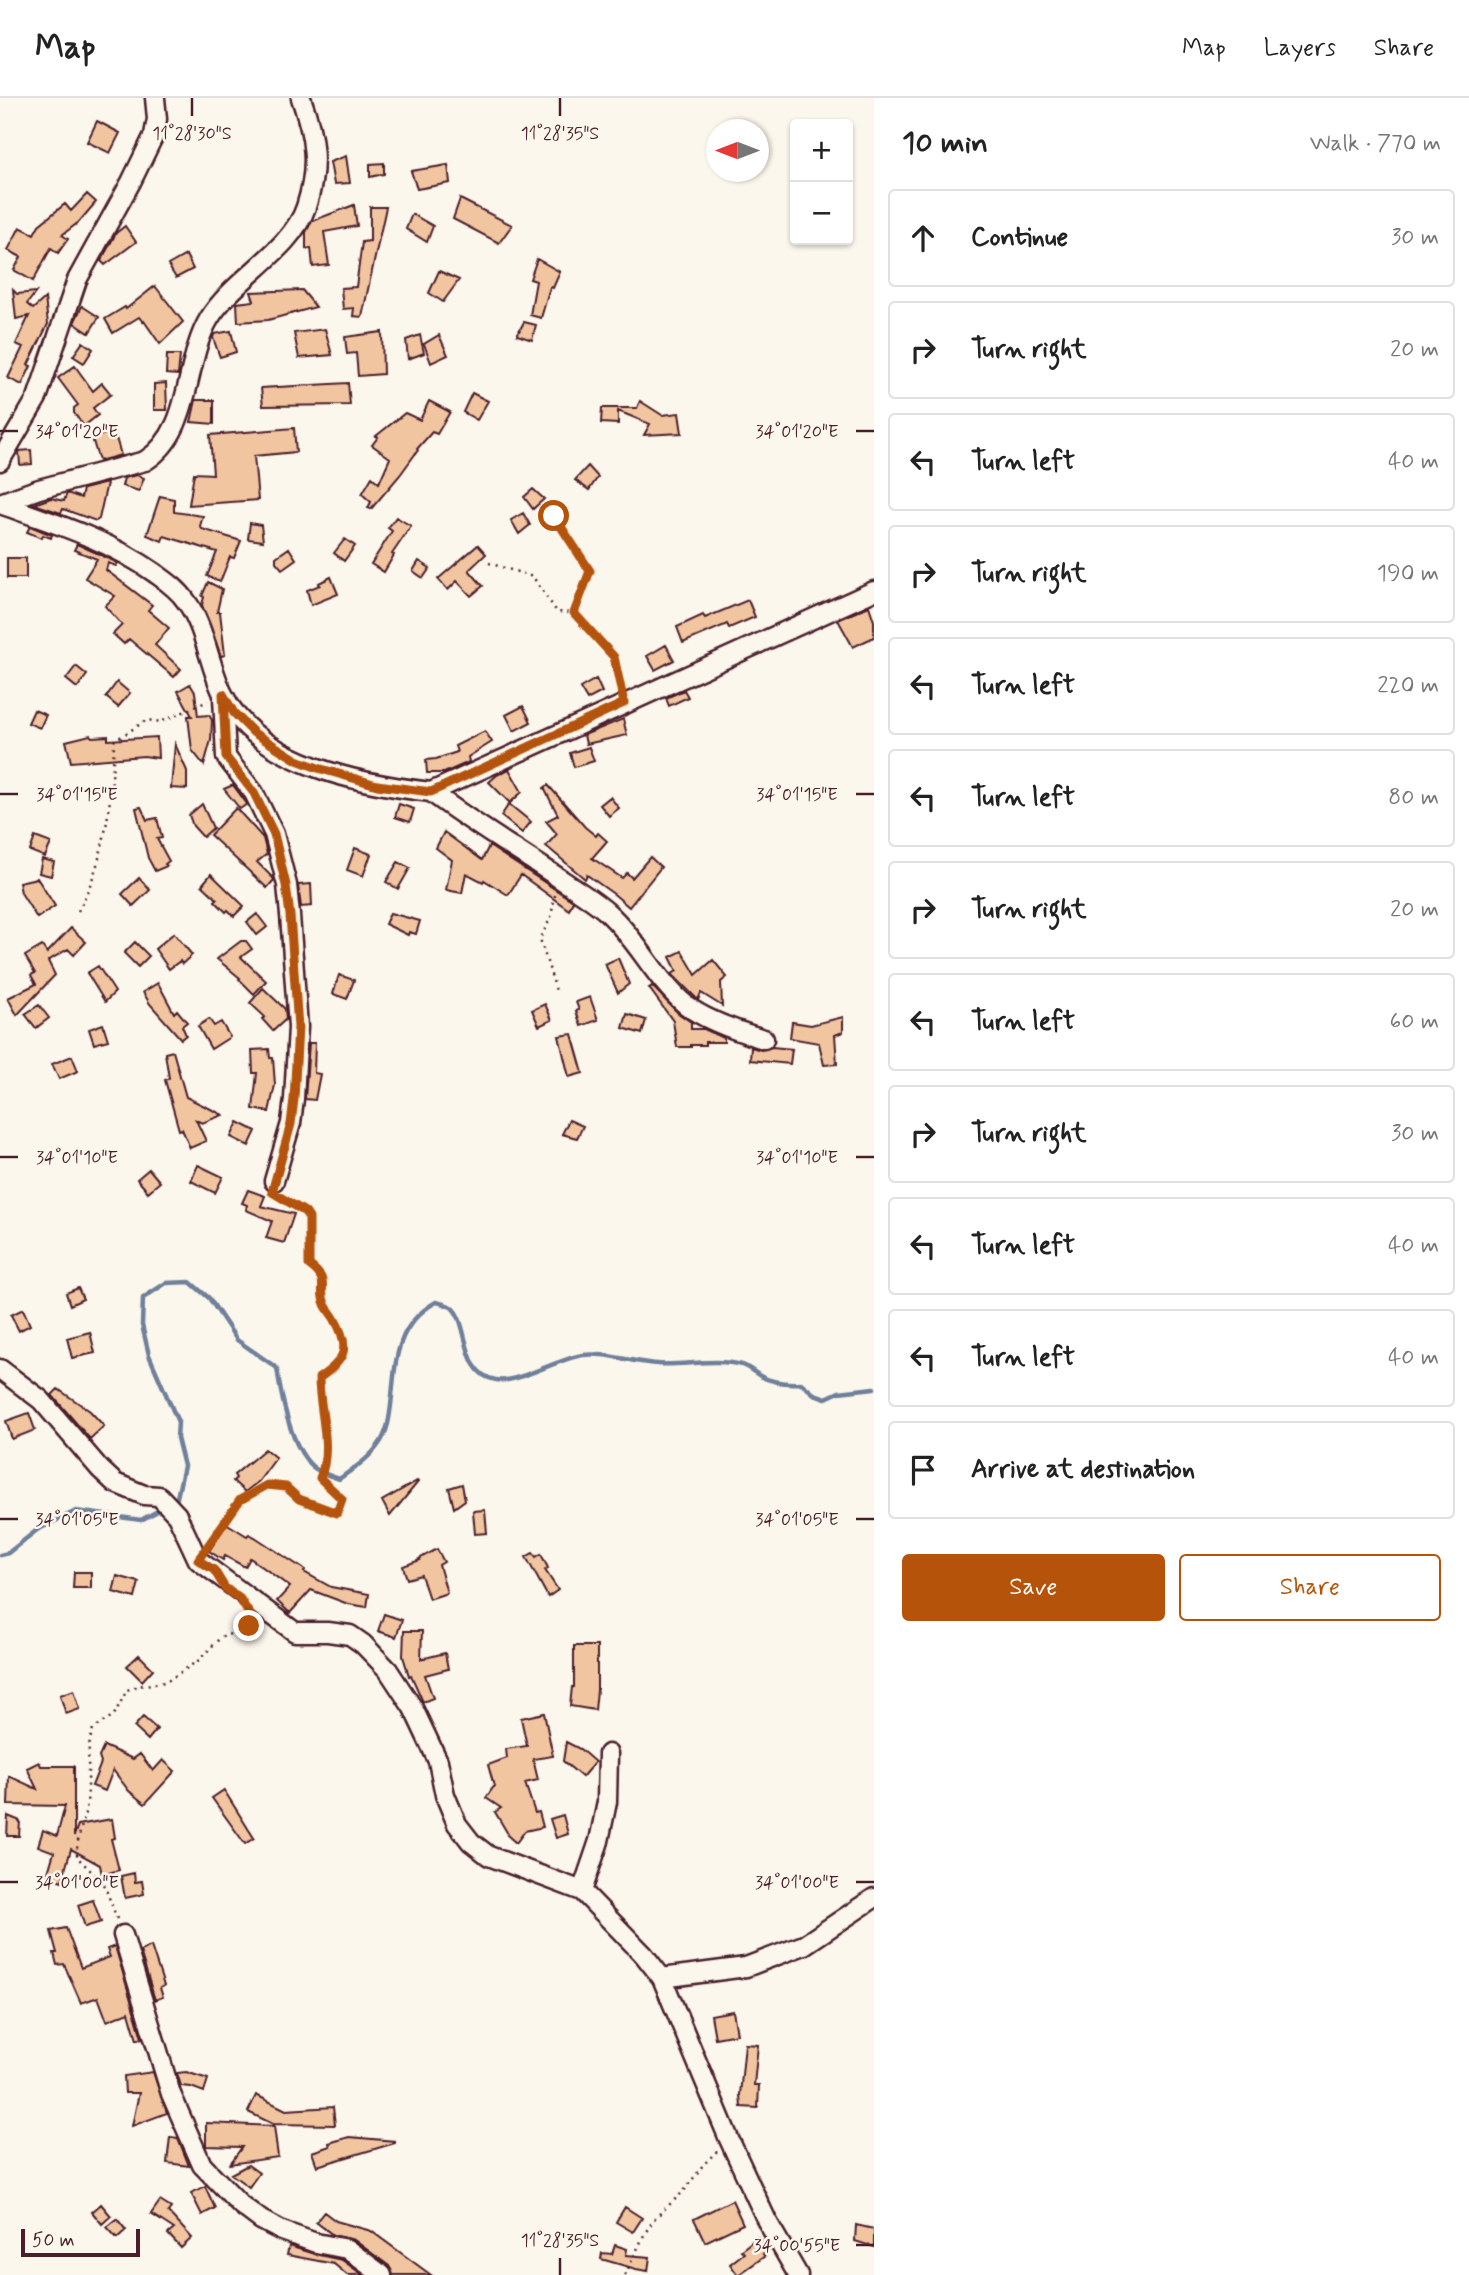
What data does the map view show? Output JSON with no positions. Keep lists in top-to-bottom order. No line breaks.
{"scale_bar":"50 m","north":"left","page":{"header":"Map","nav":["Map","Layers","Share"],"heading":["10 min","Walk · 770 m"],"map_buttons":["+","−"],"list":[["Continue","30 m"],["Turn right","20 m"],["Turn left","40 m"],["Turn right","190 m"],["Turn left","220 m"],["Turn left","80 m"],["Turn right","20 m"],["Turn left","60 m"],["Turn right","30 m"],["Turn left","40 m"],["Turn left","40 m"],"Arrive at destination"],"buttons":["Save","Share"],"scale":"50 m"},"coordinates":["11°28'30\"S","11°28'35\"S","34°01'20\"E","34°01'15\"E","34°01'10\"E","34°01'05\"E","34°01'00\"E","34°00'55\"E"]}
